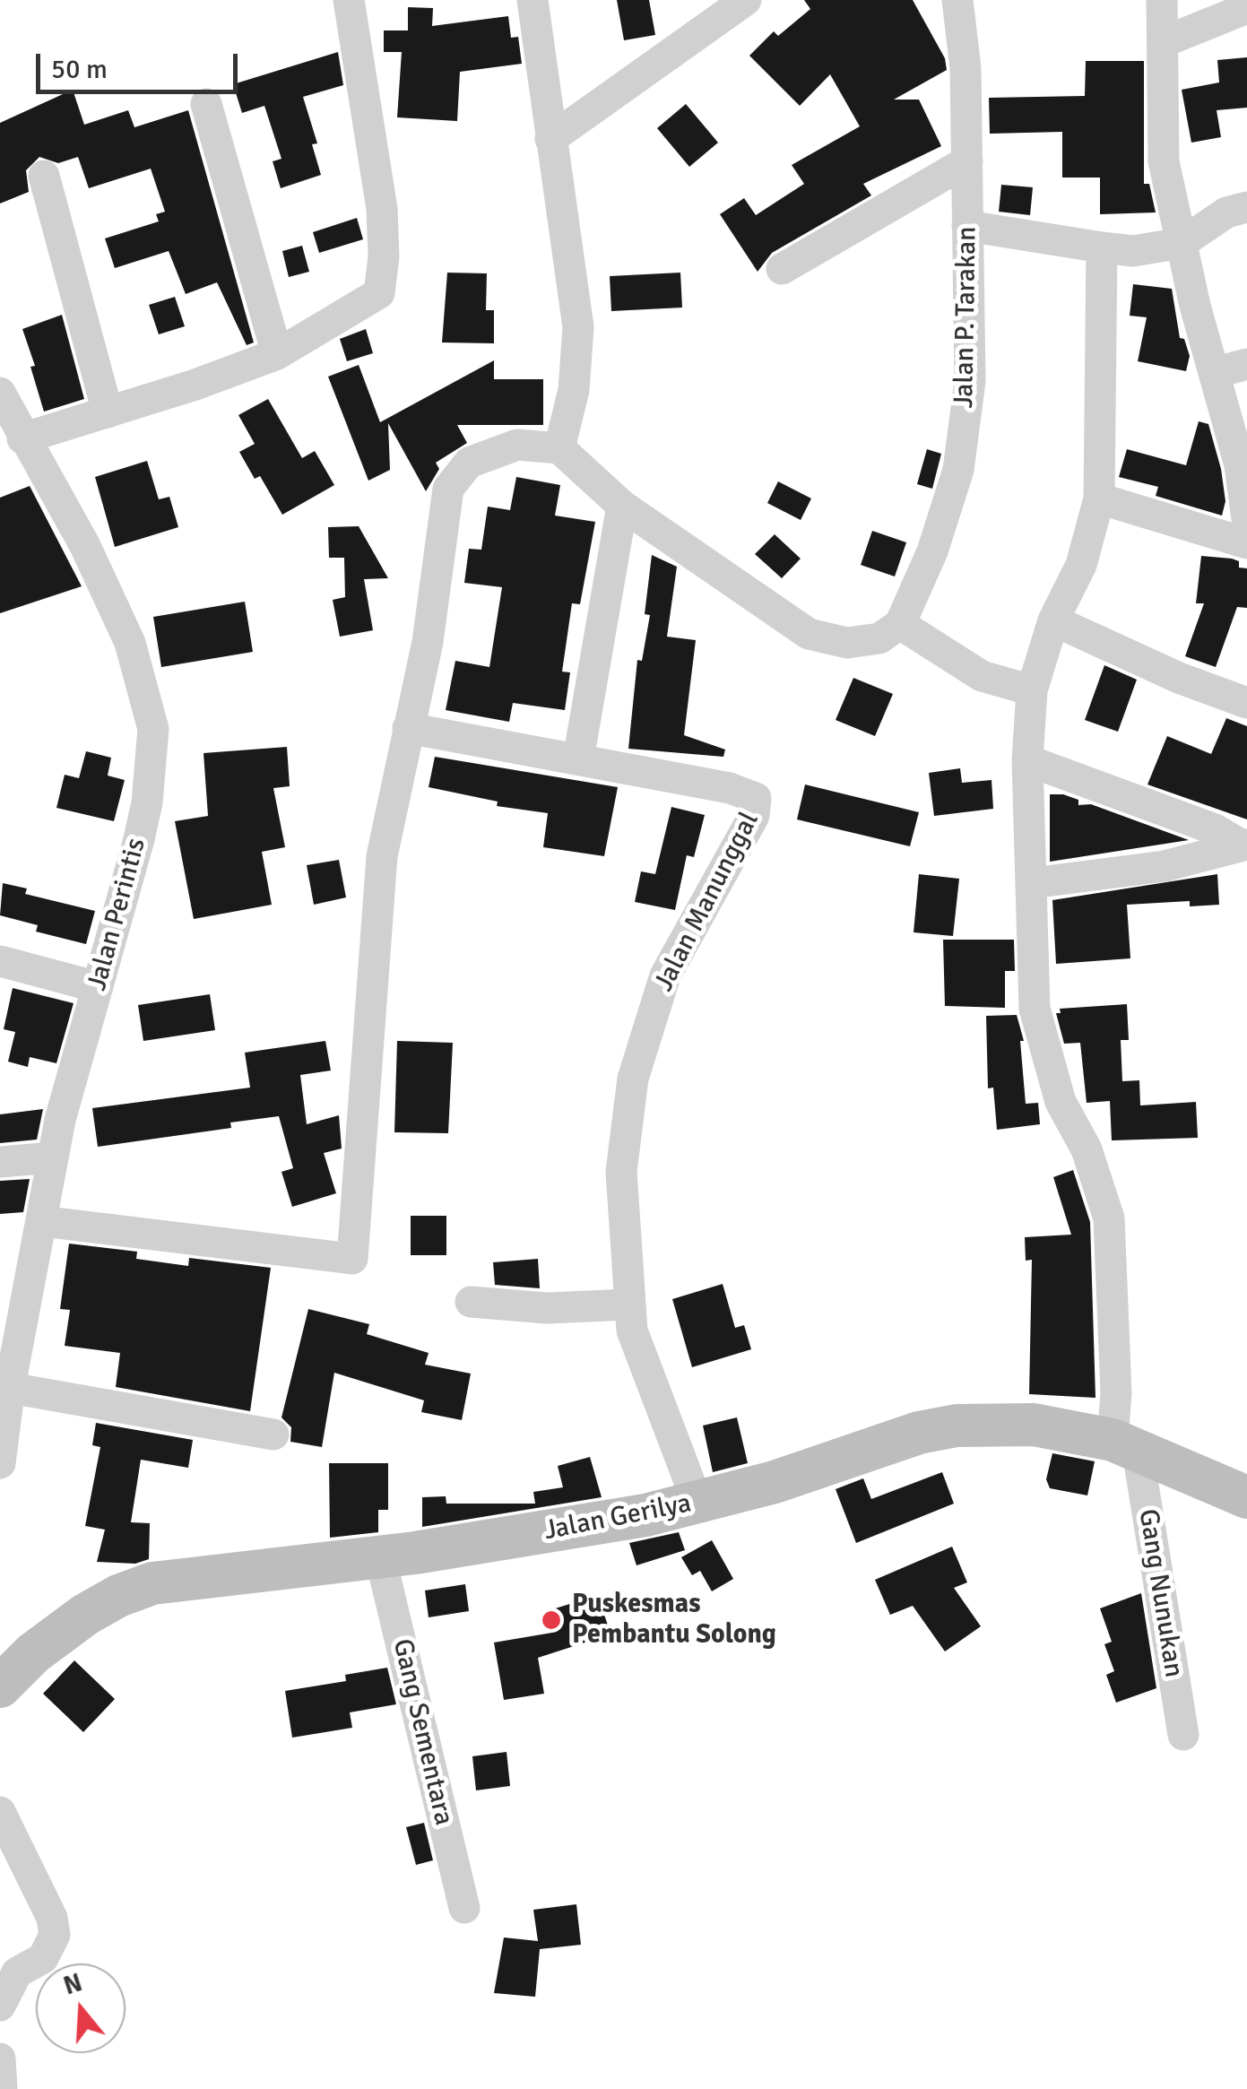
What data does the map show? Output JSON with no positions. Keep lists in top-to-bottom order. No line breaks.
{"streets":{"street":["Jalan P. Tarakan","Jalan Manunggal","Jalan Perintis","Jalan Gerilya","Gang Nunukan","Gang Sementara"]},"crossings":[["Jalan Manunggal","Jalan Gerilya"],["Jalan Gerilya","Gang Nunukan"],["Jalan Gerilya","Gang Sementara"]],"places":["Puskesmas Pembantu Solong"],"scale_bar":"50 m","north":"top"}
